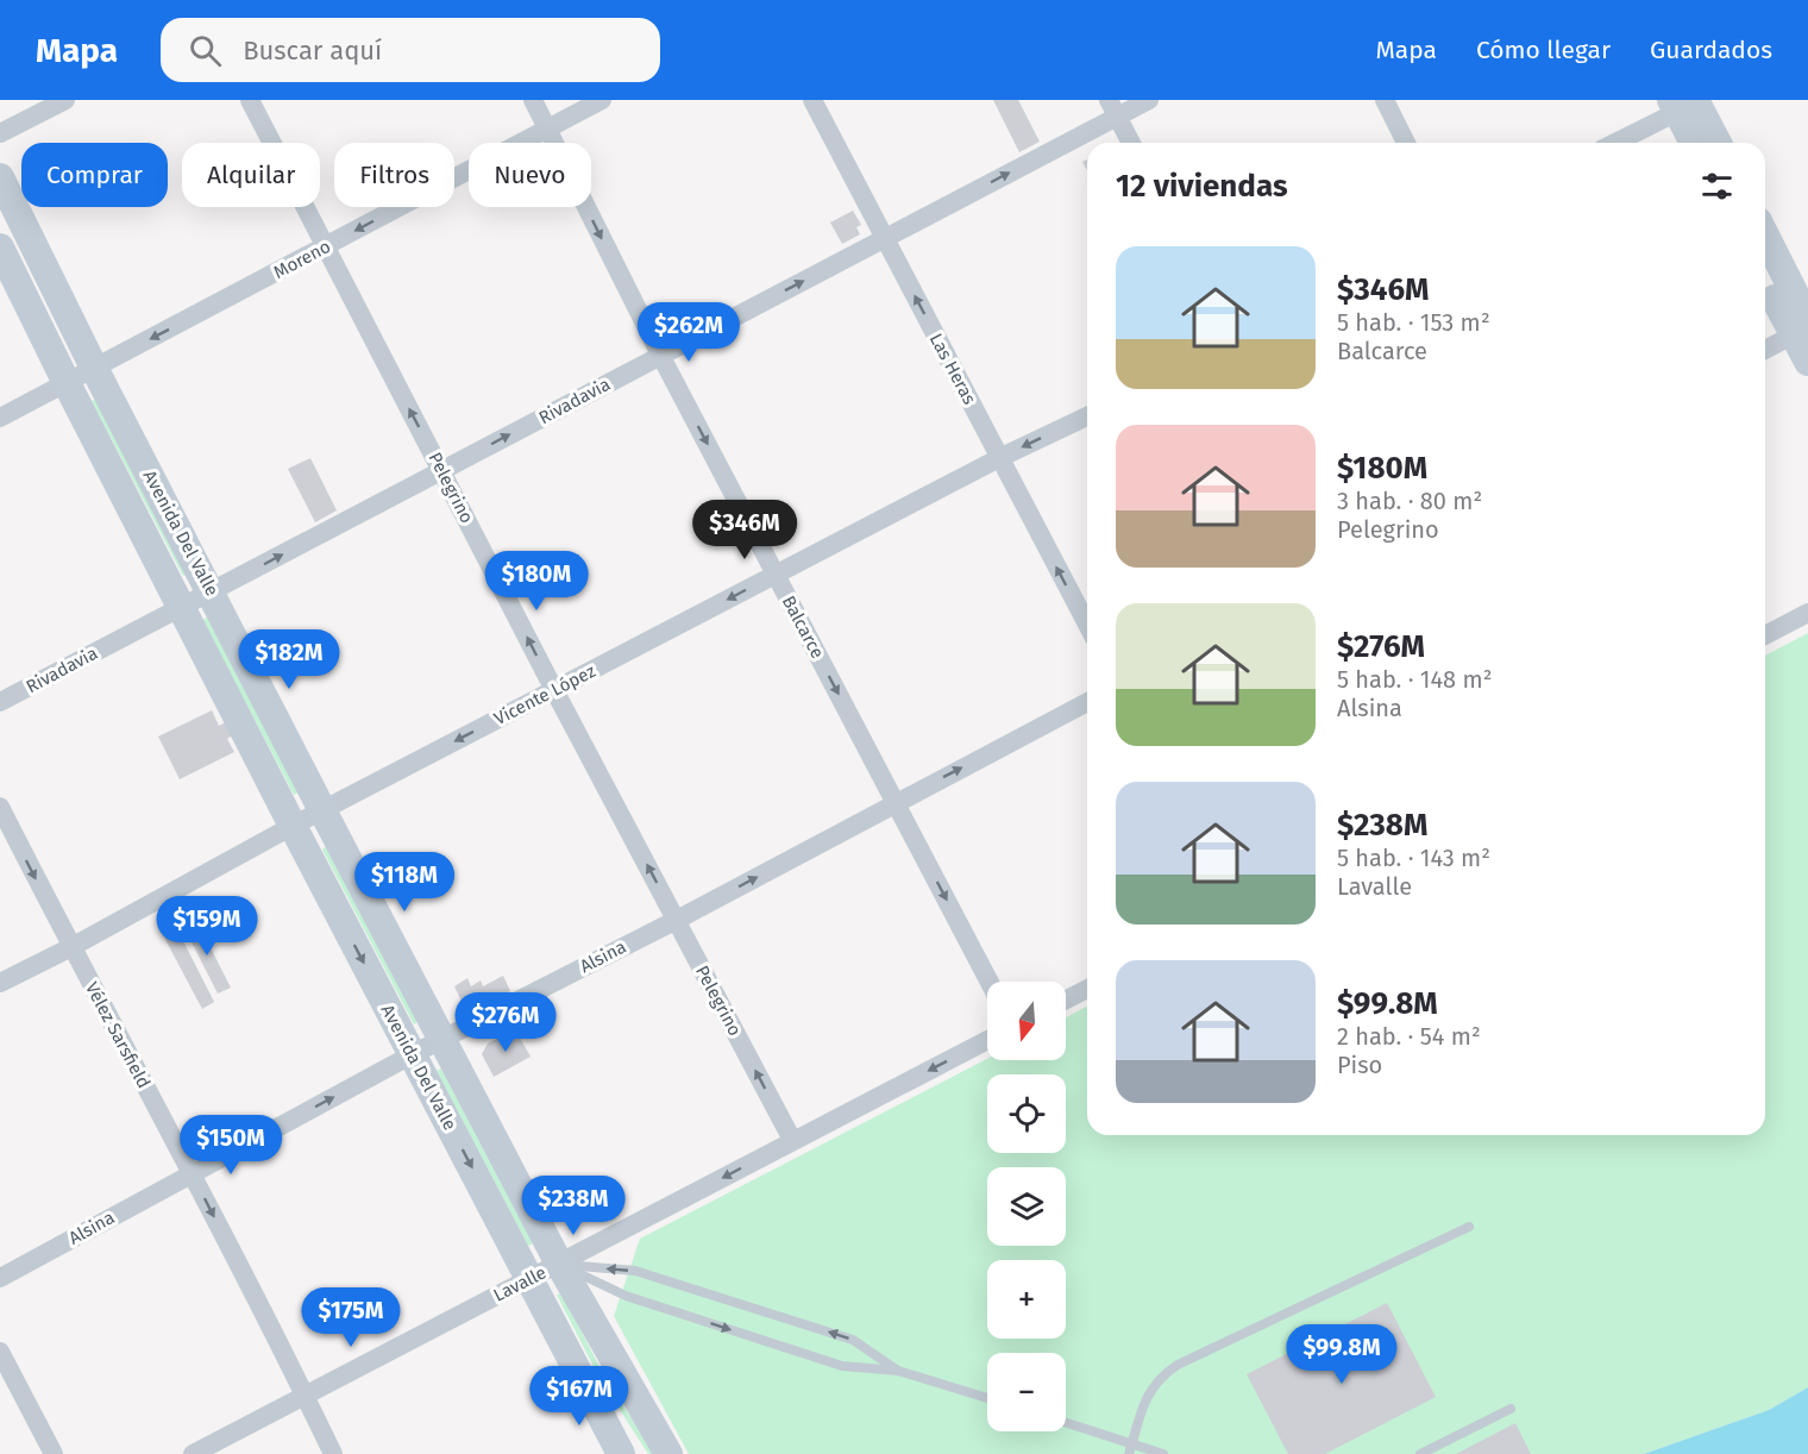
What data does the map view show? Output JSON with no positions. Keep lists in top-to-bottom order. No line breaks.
{"streets":{"main road":["Avenida Del Valle"],"street":["Moreno","Las Heras","Rivadavia","Pelegrino","Balcarce","Vicente López","Alsina","Vélez Sarsfield","Lavalle"]},"crossings":[["Moreno","Pelegrino"],["Moreno","Avenida Del Valle"],["Moreno","Balcarce"],["Las Heras","Rivadavia"],["Las Heras","Vicente López"],["Rivadavia","Pelegrino"],["Rivadavia","Avenida Del Valle"],["Rivadavia","Balcarce"],["Pelegrino","Vicente López"],["Pelegrino","Alsina"],["Pelegrino","Lavalle"],["Avenida Del Valle","Vicente López"],["Avenida Del Valle","Alsina"],["Avenida Del Valle","Lavalle"],["Balcarce","Vicente López"],["Balcarce","Alsina"],["Vicente López","Vélez Sarsfield"],["Alsina","Vélez Sarsfield"],["Vélez Sarsfield","Lavalle"]],"one_way":["Moreno","Las Heras","Rivadavia","Pelegrino","Balcarce","Vicente López","Alsina","Vélez Sarsfield","Lavalle"],"north":"bottom","page":{"header":"Mapa","search":"Buscar aquí","nav":["Mapa","Cómo llegar","Guardados"],"chip":["Comprar","Alquilar","Filtros","Nuevo"],"heading":"12 viviendas","list":[{"name":"$346M","note":"5 hab. · 153 m² · Balcarce"},{"name":"$180M","note":"3 hab. · 80 m² · Pelegrino"},{"name":"$276M","note":"5 hab. · 148 m² · Alsina"},{"name":"$238M","note":"5 hab. · 143 m² · Lavalle"},{"name":"$99.8M","note":"2 hab. · 54 m² · Piso"}],"price":["$262M","$346M","$180M","$182M","$118M","$159M","$276M","$150M","$238M","$175M","$99.8M","$167M"],"map_buttons":["+","−"]}}
